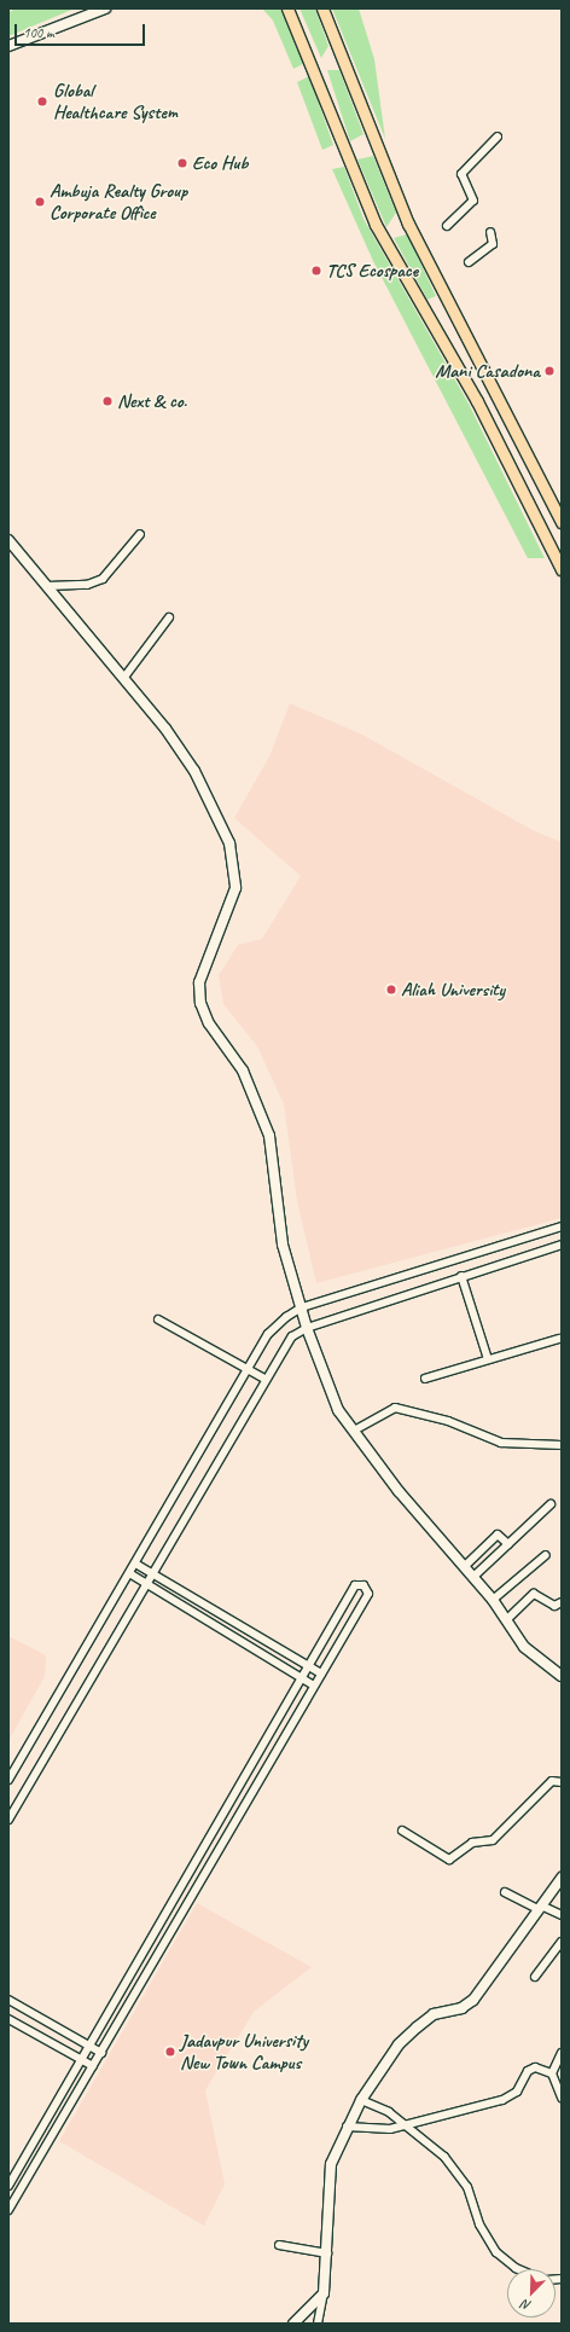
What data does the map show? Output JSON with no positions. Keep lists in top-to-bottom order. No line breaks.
{"places":["Global Healthcare System","Eco Hub","Ambuja Realty Group Corporate Office","TCS Ecospace","Mani Casadona","Next & co.","Aliah University","Jadavpur University New Town Campus"],"scale_bar":"100 m","north":"bottom left"}
